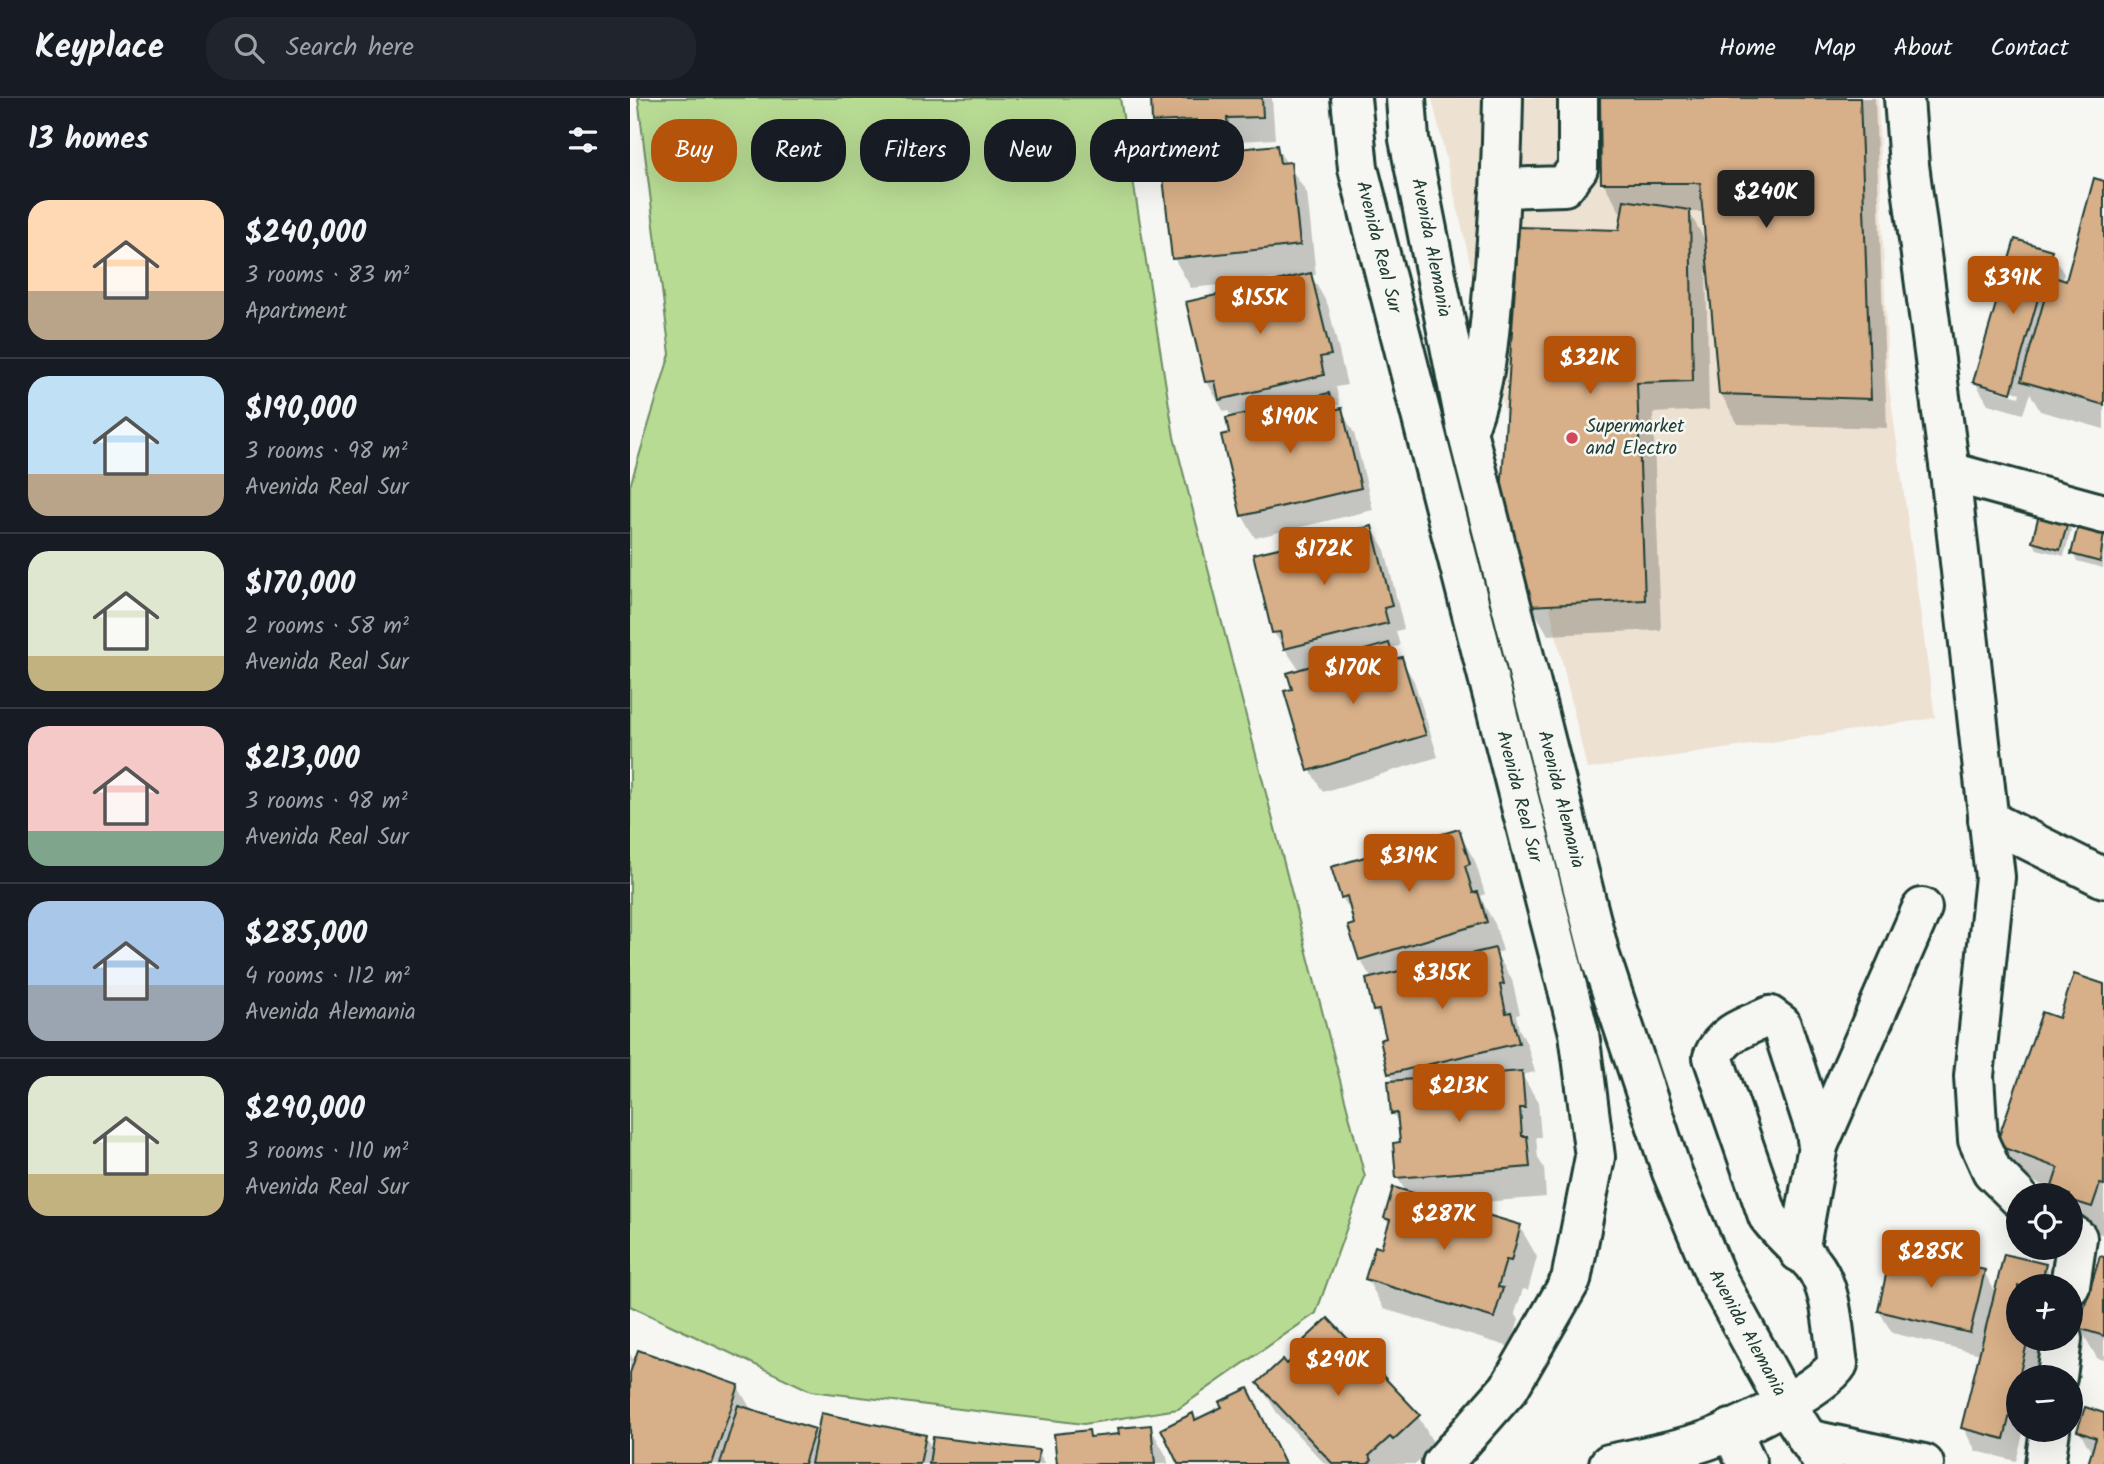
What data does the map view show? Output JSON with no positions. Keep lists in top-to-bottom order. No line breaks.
{"streets":{"street":["Avenida Real Sur","Avenida Alemania"]},"places":["Supermarket and Electro"],"page":{"header":"Keyplace","search":"Search here","nav":["Home","Map","About","Contact"],"heading":"13 homes","chip":["Buy","Rent","Filters","New","Apartment"],"price":["$240K","$391K","$155K","$321K","$190K","$172K","$170K","$319K","$315K","$213K","$287K","$285K","$290K"],"list":[{"name":"$240,000","note":"3 rooms · 83 m² · Apartment"},{"name":"$190,000","note":"3 rooms · 98 m² · Avenida Real Sur"},{"name":"$170,000","note":"2 rooms · 58 m² · Avenida Real Sur"},{"name":"$213,000","note":"3 rooms · 98 m² · Avenida Real Sur"},{"name":"$285,000","note":"4 rooms · 112 m² · Avenida Alemania"},{"name":"$290,000","note":"3 rooms · 110 m² · Avenida Real Sur"}],"map_buttons":["+","−"]}}
